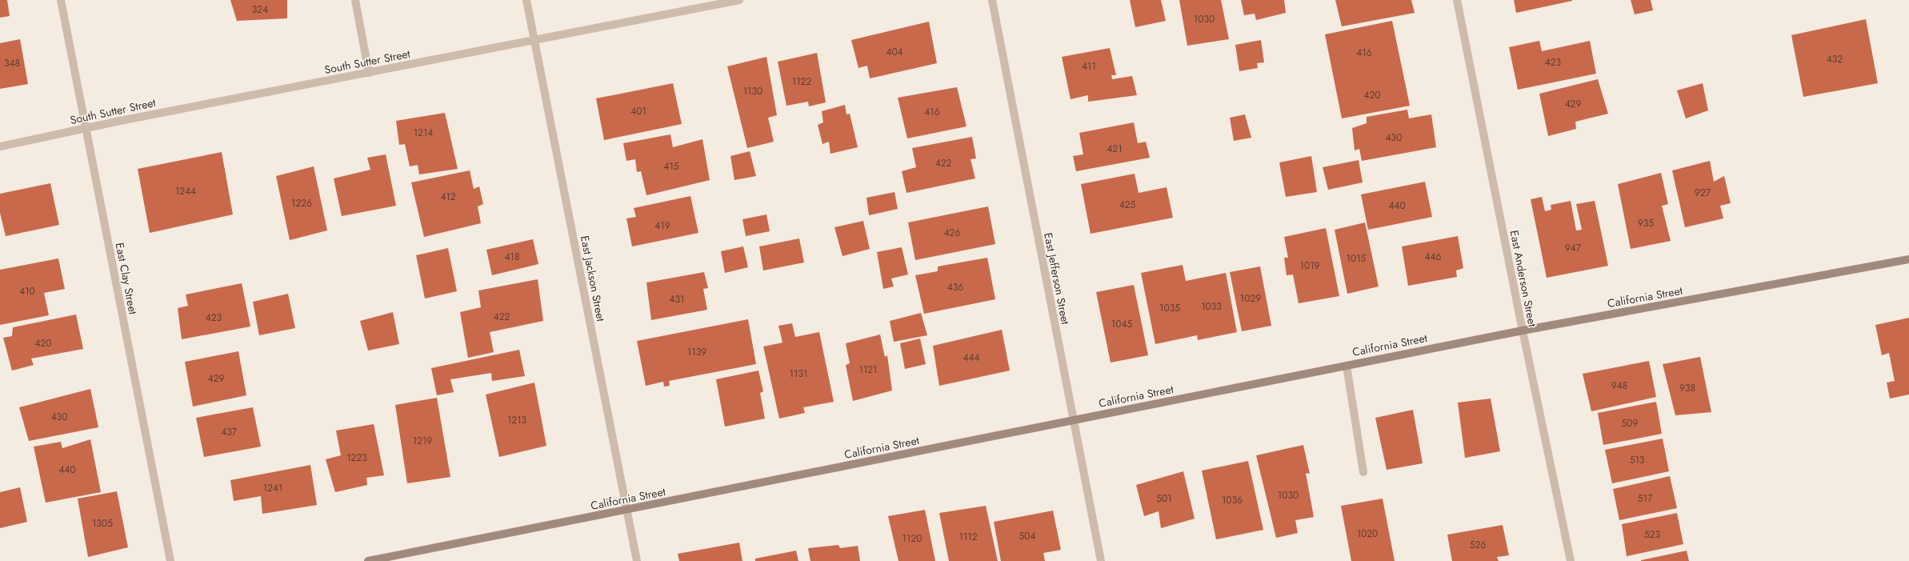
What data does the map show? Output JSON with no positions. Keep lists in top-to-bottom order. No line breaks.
{"streets":{"street":["South Sutter Street","East Clay Street","East Jackson Street","East Jefferson Street","East Anderson Street","California Street"]},"crossings":[["South Sutter Street","East Clay Street"],["South Sutter Street","East Jackson Street"],["East Jackson Street","California Street"],["East Jefferson Street","California Street"],["East Anderson Street","California Street"]],"house_numbers":["324","1030","404","416","432","423","348","411","1122","1130","420","429","401","416","1214","430","421","422","415","1244","927","412","1226","425","440","935","419","426","947","418","446","1015","1019","436","410","1029","431","1033","1035","422","423","1045","420","1139","444","1121","1131","429","948","938","430","1213","509","437","1219","1223","513","440","1241","1030","501","517","1036","1305","1020","523","504","1112","1120","526"]}
